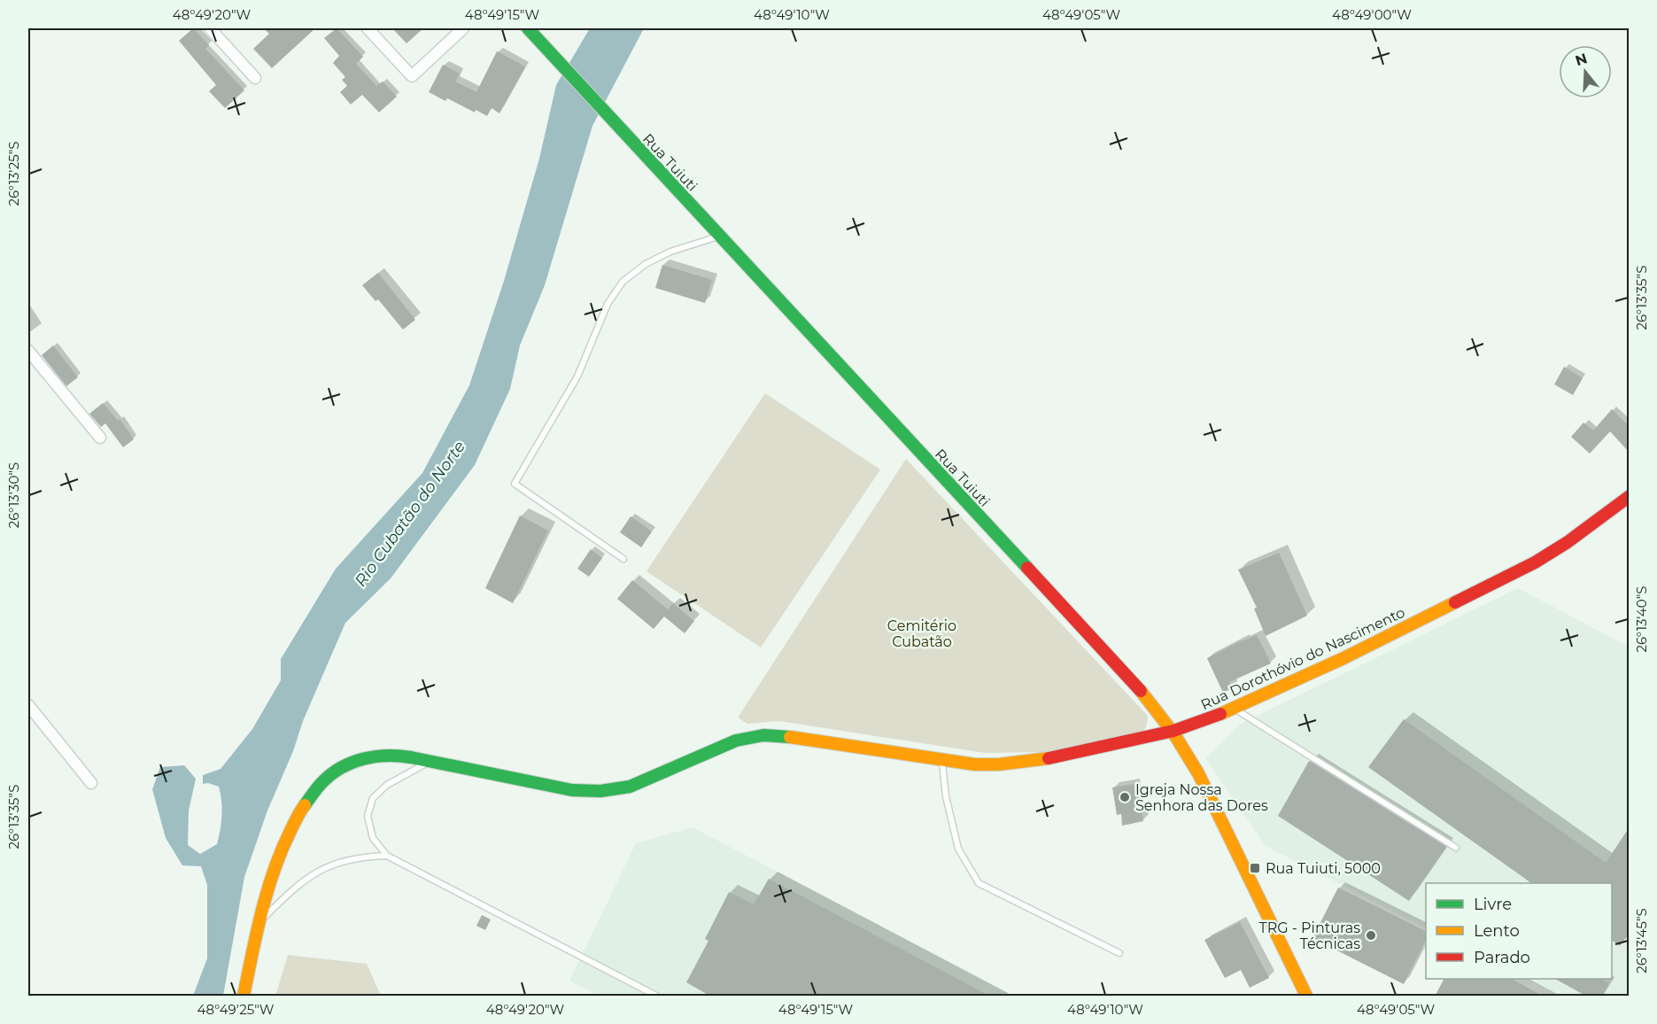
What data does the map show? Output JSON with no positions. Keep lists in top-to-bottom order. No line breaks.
{"streets":{"street":["Rua Tuiuti","Rua Dorothóvio do Nascimento"]},"crossings":[["Rua Tuiuti","Rua Dorothóvio do Nascimento"]],"water":["Rio Cubatão do Norte"],"parks":["Cemitério Cubatão"],"places":{"other":["Igreja Nossa Senhora das Dores","TRG - Pinturas Técnicas"],"transit":["Rua Tuiuti, 5000"]},"legend":["Livre","Lento","Parado"],"north":"top","coordinates":["48°49'20\"W","48°49'15\"W","48°49'10\"W","48°49'05\"W","48°49'00\"W","26°13'25\"S","26°13'35\"S","26°13'30\"S","26°13'40\"S","26°13'45\"S","48°49'25\"W"]}
